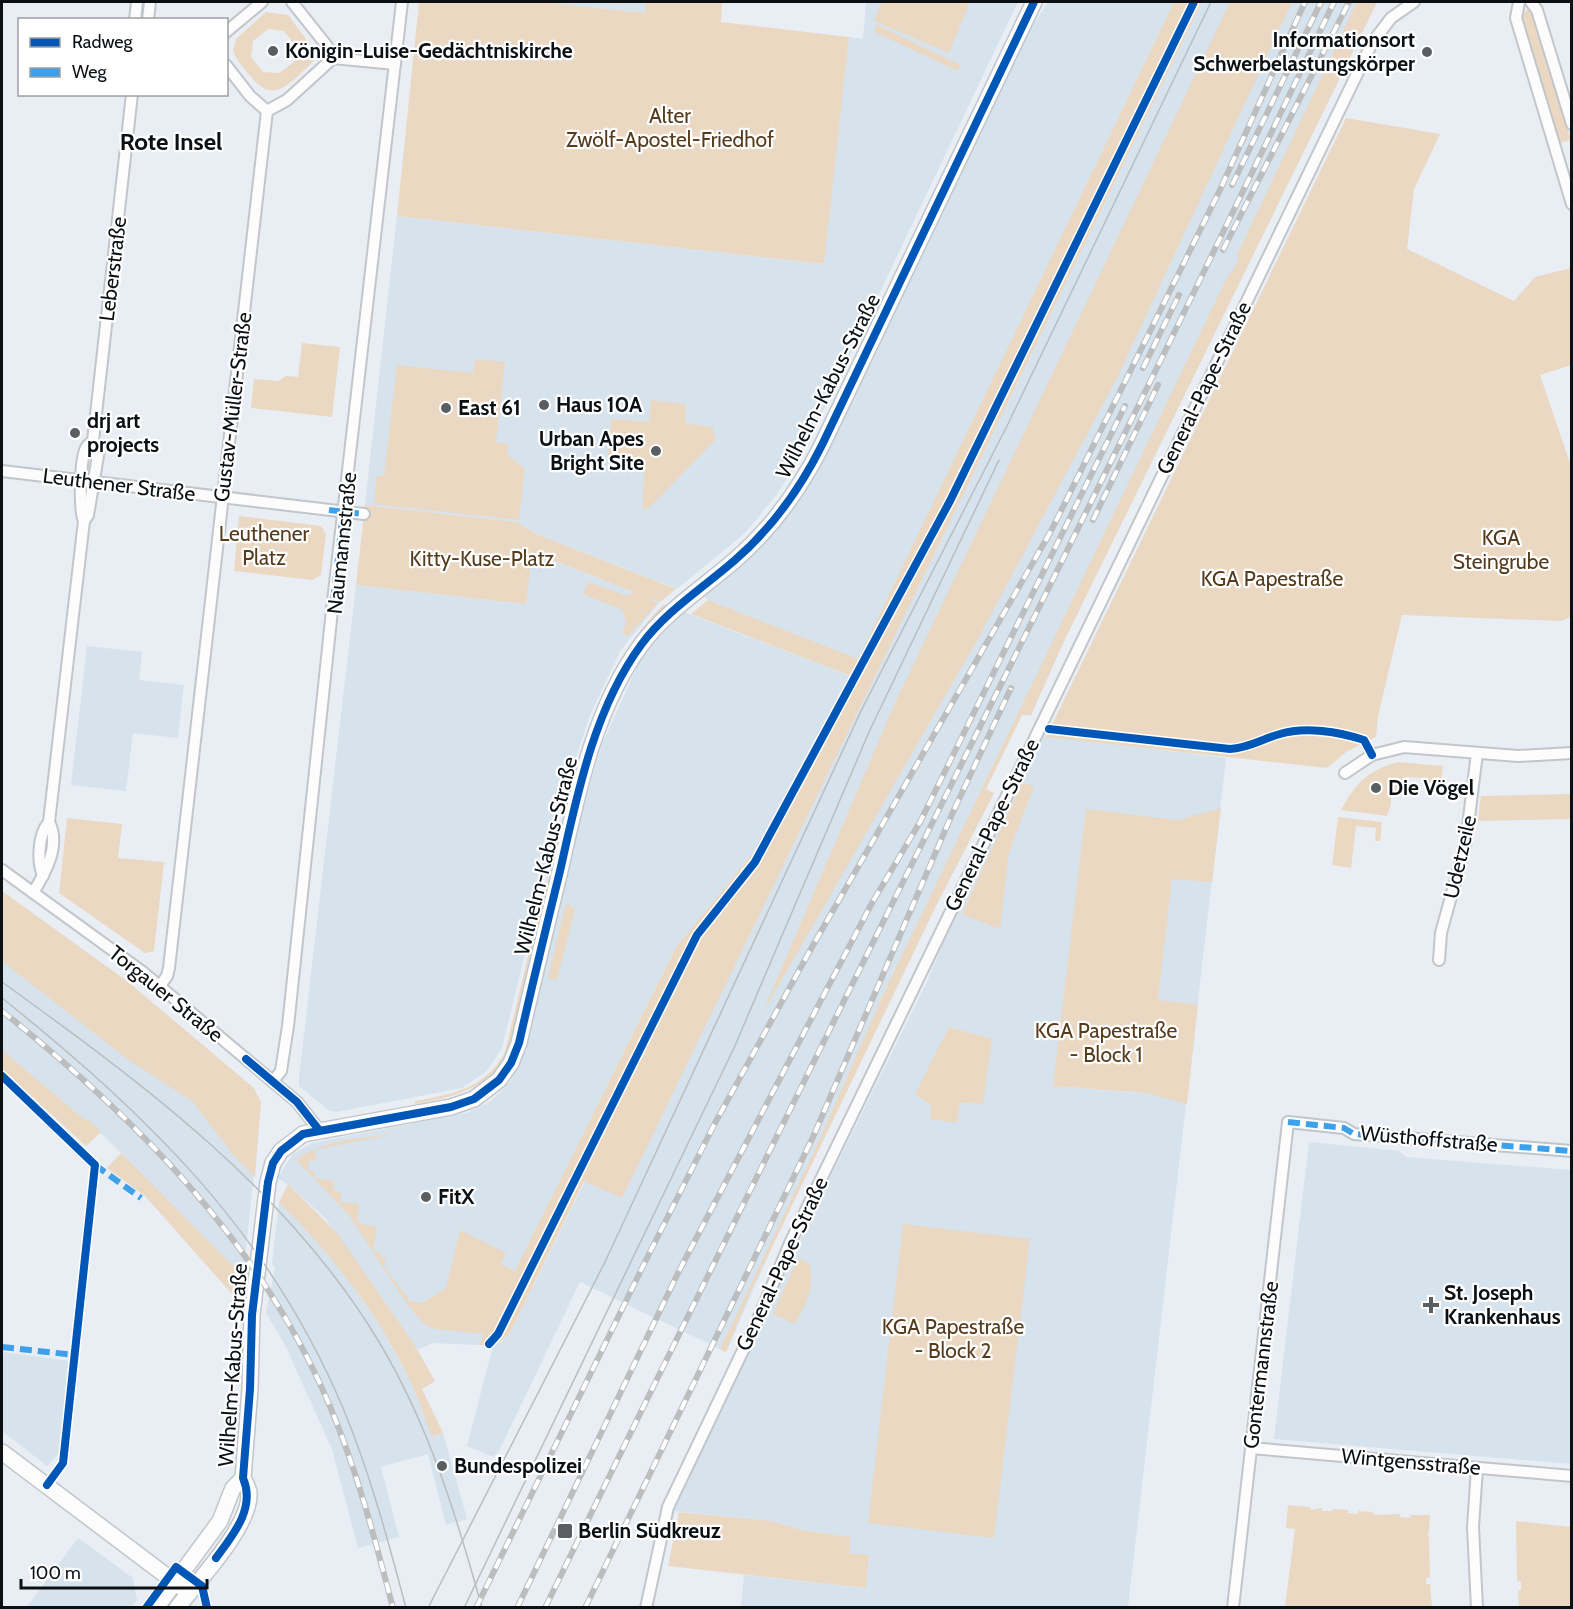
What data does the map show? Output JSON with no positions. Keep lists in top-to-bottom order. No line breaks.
{"streets":{"street":["Leberstraße","Wilhelm-Kabus-Straße","General-Pape-Straße","Gustav-Müller-Straße","Leuthener Straße","Naumannstraße","Udetzeile","Torgauer Straße","Wüsthoffstraße","Gontermannstraße","Wintgensstraße"]},"crossings":[["Leberstraße","Leuthener Straße"],["Leberstraße","Torgauer Straße"],["Wilhelm-Kabus-Straße","Torgauer Straße"],["Gustav-Müller-Straße","Leuthener Straße"],["Gustav-Müller-Straße","Torgauer Straße"],["Leuthener Straße","Naumannstraße"],["Naumannstraße","Torgauer Straße"],["Wüsthoffstraße","Gontermannstraße"],["Gontermannstraße","Wintgensstraße"]],"districts":["Rote Insel"],"parks":["Alter Zwölf-Apostel-Friedhof","Leuthener Platz","KGA Steingrube","Kitty-Kuse-Platz","KGA Papestraße","KGA Papestraße - Block 1","KGA Papestraße - Block 2"],"places":{"other":["Königin-Luise-Gedächtniskirche","Informationsort Schwerbelastungskörper","Haus 10A","East 61","drj art projects","Urban Apes Bright Site","Die Vögel","FitX","Bundespolizei"],"health":["St. Joseph Krankenhaus"],"transit":["Berlin Südkreuz"]},"legend":["Radweg","Weg"],"scale_bar":"100 m"}
